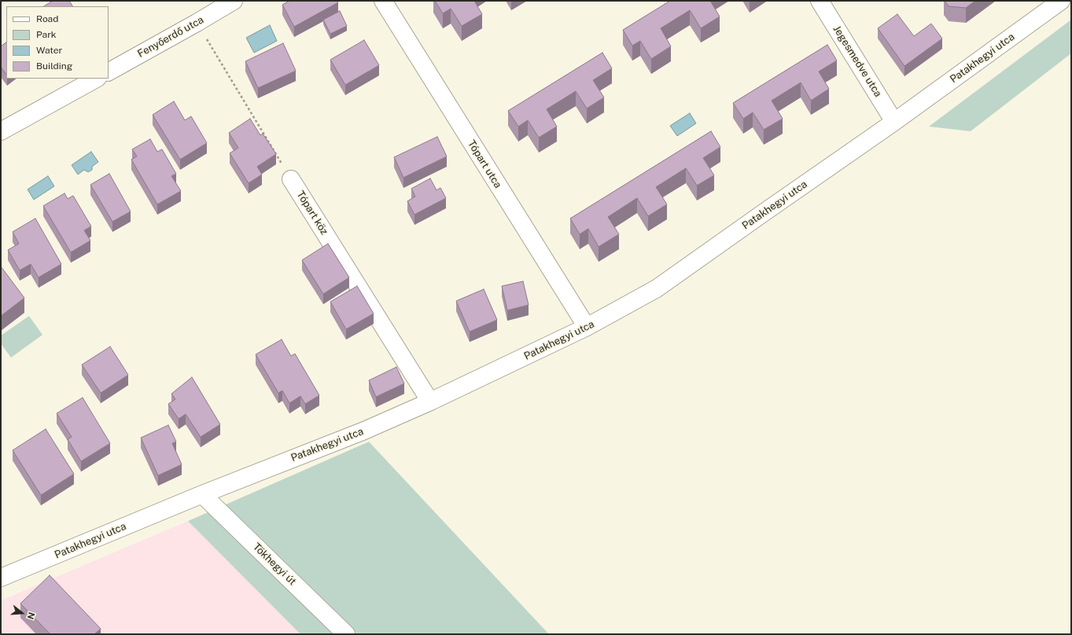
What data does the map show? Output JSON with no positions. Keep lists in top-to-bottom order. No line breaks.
{"streets":{"street":["Fenyőerdő utca","Patakhegyi utca","Jegesmedve utca","Tópart utca","Tópart köz","Tökhegyi út"]},"crossings":[["Patakhegyi utca","Jegesmedve utca"],["Patakhegyi utca","Tópart utca"],["Patakhegyi utca","Tópart köz"],["Patakhegyi utca","Tökhegyi út"]],"legend":["Road","Park","Water","Building"],"north":"right"}
